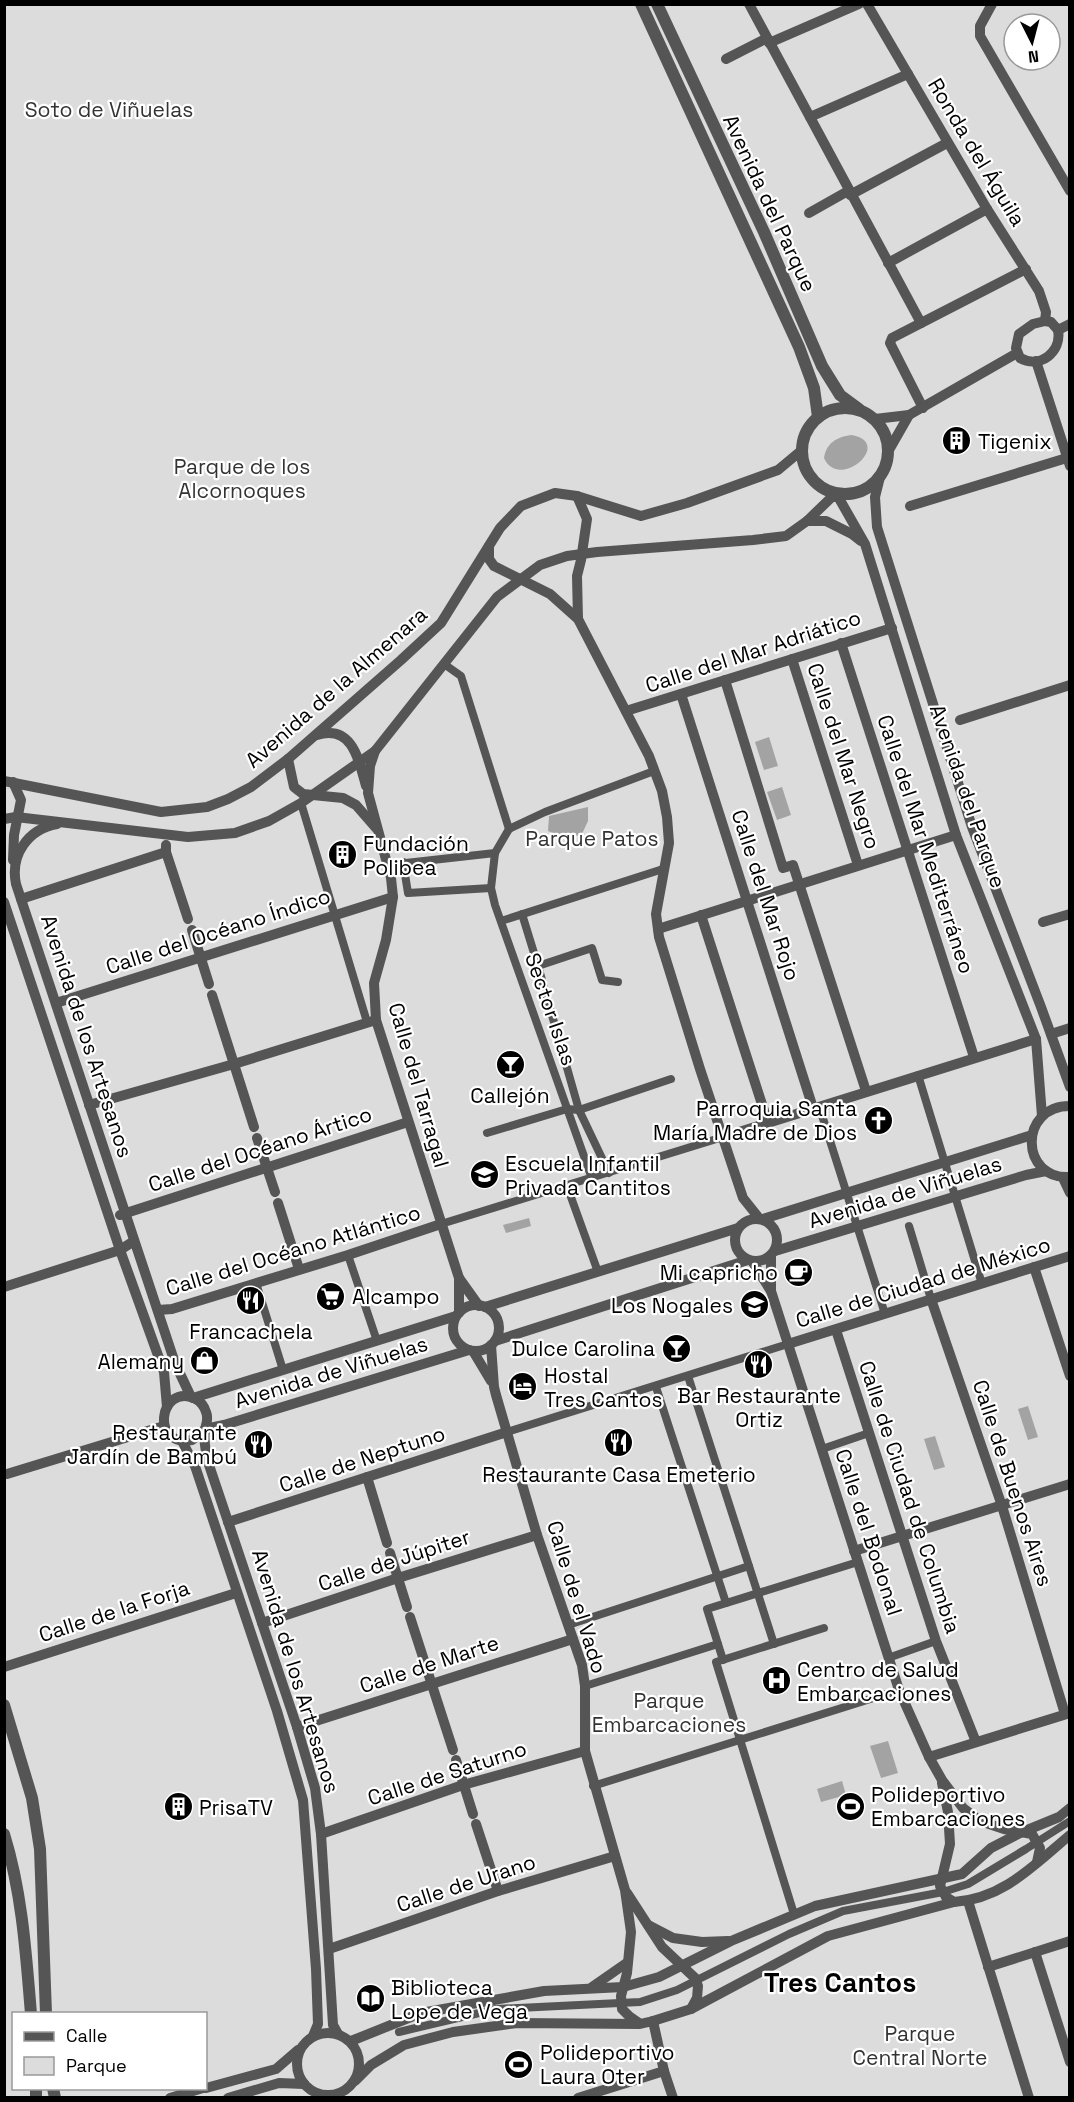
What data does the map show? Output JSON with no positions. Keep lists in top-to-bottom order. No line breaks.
{"streets":{"street":["Ronda del Águila","Avenida del Parque","Calle del Mar Adriático","Avenida de la Almenara","Calle del Mar Negro","Calle del Mar Mediterráneo","Calle del Mar Rojo","Calle del Océano Índico","Sector Islas","Avenida de los Artesanos","Calle del Tarragal","Calle del Océano Ártico","Avenida de Viñuelas","Calle del Océano Atlántico","Calle de Ciudad de México","Calle de Neptuno","Calle de Buenos Aires","Calle de Ciudad de Columbia","Calle del Bodonal","Calle de Júpiter","Calle de el Vado","Calle de la Forja","Calle de Marte","Calle de Saturno","Calle de Urano"]},"crossings":[["Avenida del Parque","Calle del Mar Adriático"],["Avenida del Parque","Avenida de la Almenara"],["Calle del Mar Adriático","Calle del Mar Negro"],["Calle del Mar Adriático","Calle del Mar Mediterráneo"],["Calle del Mar Adriático","Calle del Mar Rojo"],["Avenida de la Almenara","Avenida de los Artesanos"],["Avenida de la Almenara","Calle del Tarragal"],["Calle del Océano Índico","Avenida de los Artesanos"],["Calle del Océano Índico","Calle del Tarragal"],["Avenida de los Artesanos","Calle del Océano Ártico"],["Avenida de los Artesanos","Avenida de Viñuelas"],["Avenida de los Artesanos","Calle del Océano Atlántico"],["Avenida de los Artesanos","Calle de Neptuno"],["Avenida de los Artesanos","Calle de Júpiter"],["Avenida de los Artesanos","Calle de la Forja"],["Avenida de los Artesanos","Calle de Marte"],["Avenida de los Artesanos","Calle de Saturno"],["Avenida de los Artesanos","Calle de Urano"],["Calle del Tarragal","Calle del Océano Ártico"],["Calle del Tarragal","Avenida de Viñuelas"],["Calle del Tarragal","Calle del Océano Atlántico"],["Avenida de Viñuelas","Calle del Océano Atlántico"],["Avenida de Viñuelas","Calle del Bodonal"],["Calle de Ciudad de México","Calle de Buenos Aires"],["Calle de Ciudad de México","Calle de Ciudad de Columbia"],["Calle de Ciudad de México","Calle del Bodonal"],["Calle de Neptuno","Calle de el Vado"],["Calle de Júpiter","Calle de el Vado"],["Calle de el Vado","Calle de Marte"],["Calle de el Vado","Calle de Saturno"],["Calle de el Vado","Calle de Urano"]],"districts":["Tres Cantos"],"parks":["Soto de Viñuelas","Parque de los Alcornoques","Parque Patos","Parque Embarcaciones","Parque Central Norte"],"places":{"building":["Tigenix","Fundación Polibea","PrisaTV"],"bar":["Callejón","Dulce Carolina"],"church":["Parroquia Santa María Madre de Dios"],"school or university":["Escuela Infantil Privada Cantitos","Los Nogales"],"cafe":["Mi capricho"],"supermarket":["Alcampo"],"restaurant":["Francachela","Bar Restaurante Ortiz","Restaurante Casa Emeterio","Restaurante Jardín de Bambú"],"shop":["Alemany"],"hotel":["Hostal Tres Cantos"],"hospital":["Centro de Salud Embarcaciones"],"sports":["Polideportivo Embarcaciones","Polideportivo Laura Oter"],"library":["Biblioteca Lope de Vega"]},"legend":["Calle","Parque"],"north":"bottom"}
